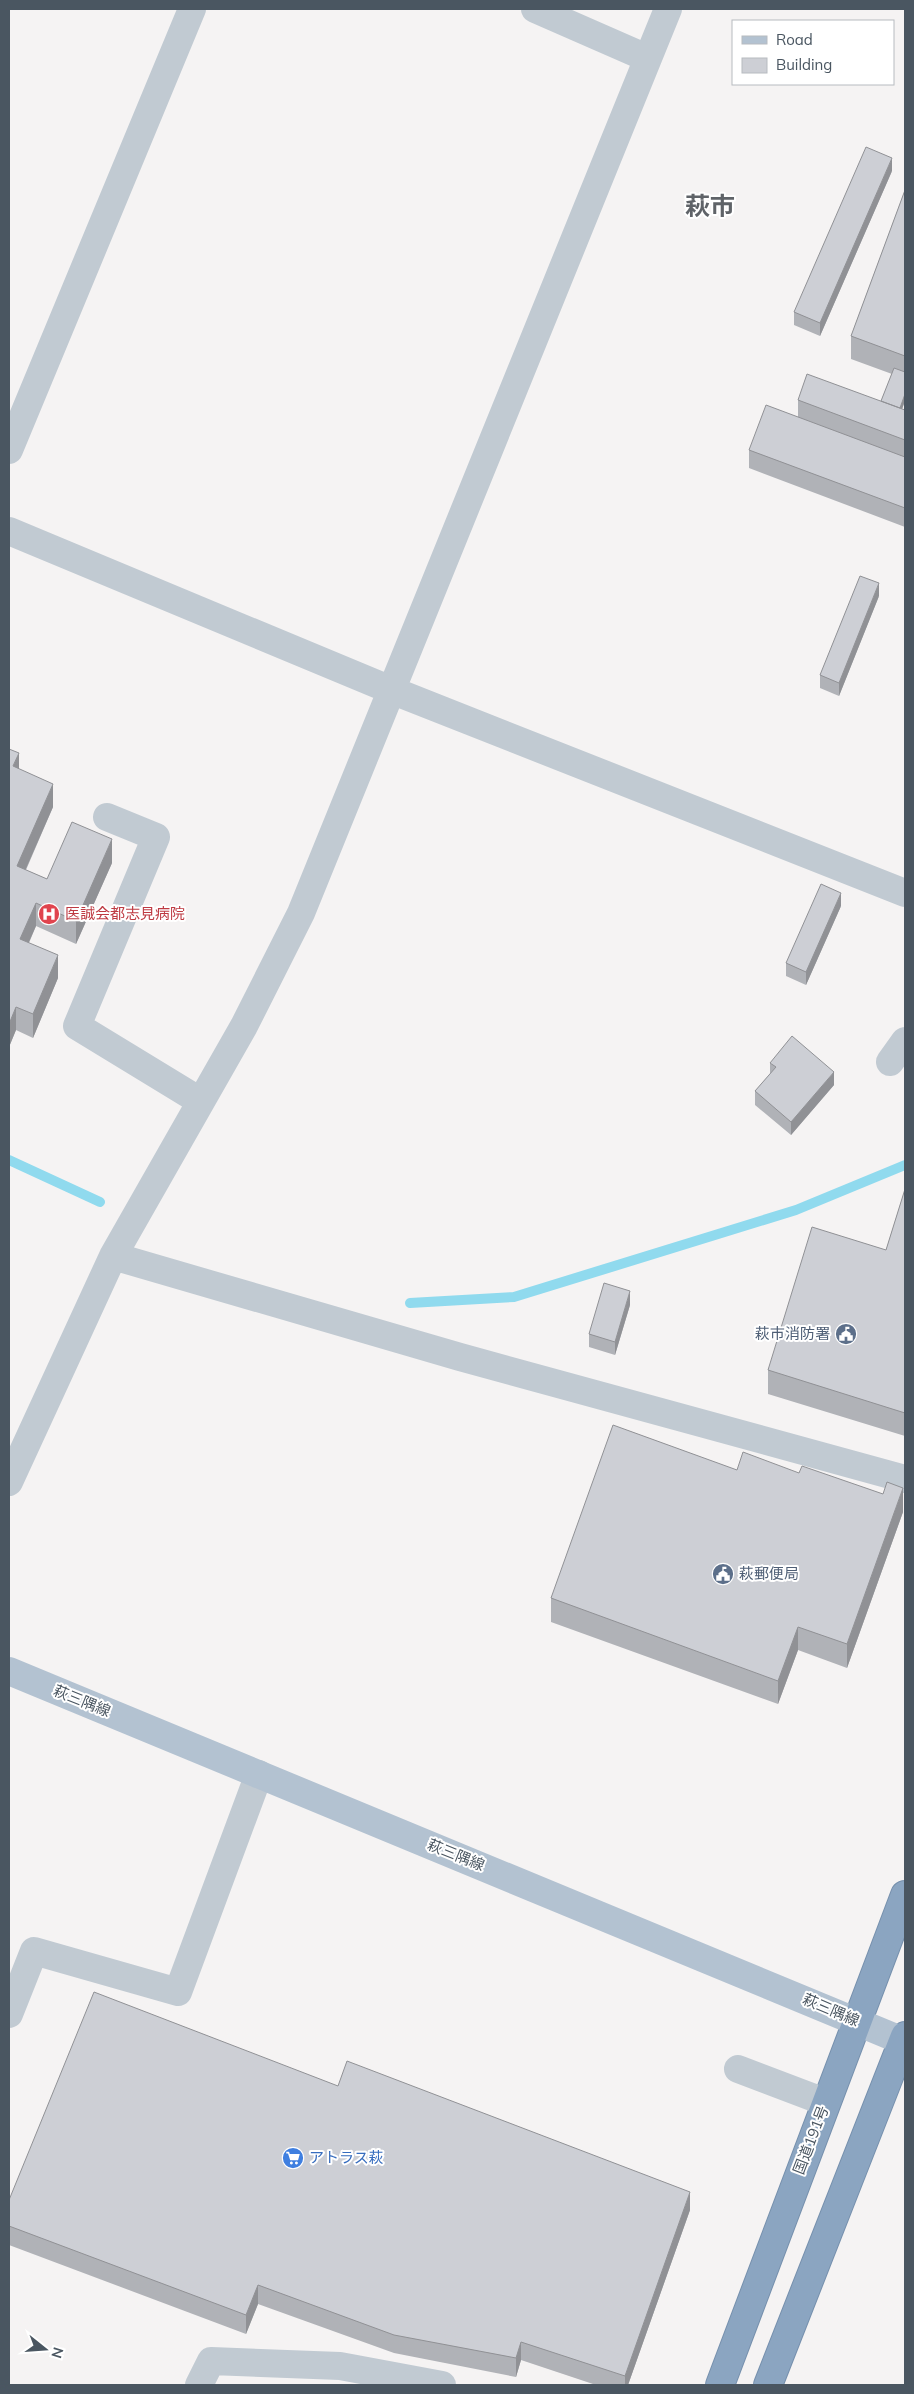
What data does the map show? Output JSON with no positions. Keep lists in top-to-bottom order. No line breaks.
{"streets":{"highway":["国道191号"],"main road":["萩三隅線"]},"crossings":[["萩三隅線","国道191号"]],"districts":["萩市"],"places":{"hospital":["医誠会都志見病院"],"public building":["萩市消防署","萩郵便局"],"supermarket":["アトラス萩"]},"legend":["Road","Building"],"north":"right"}
